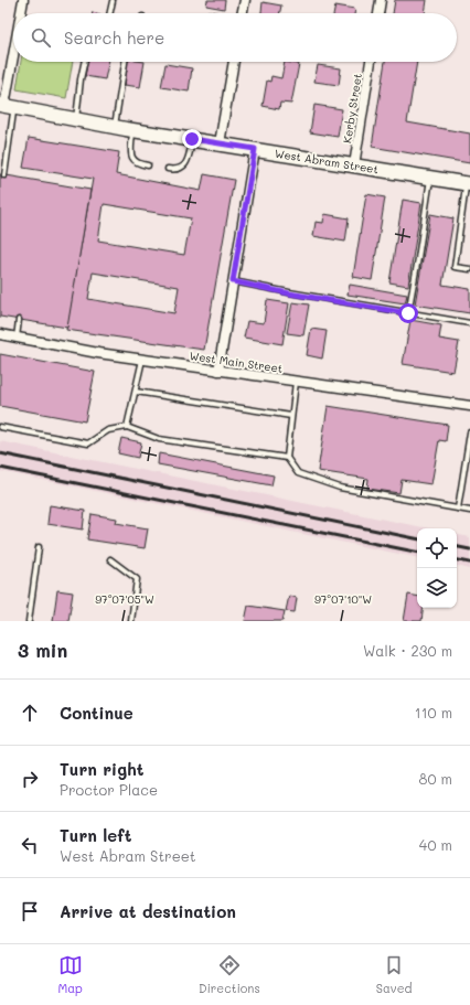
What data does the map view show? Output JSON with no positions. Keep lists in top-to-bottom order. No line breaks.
{"streets":{"main road":["West Abram Street"],"street":["Kerby Street","West Main Street"]},"crossings":[["Kerby Street","West Abram Street"]],"page":{"search":"Search here","heading":["3 min","Walk · 230 m"],"list":[["Continue","110 m"],["Turn right","Proctor Place","80 m"],["Turn left","West Abram Street","40 m"],"Arrive at destination"],"nav":["Map","Directions","Saved"]},"coordinates":["97°07'05\"W","97°07'10\"W"]}
